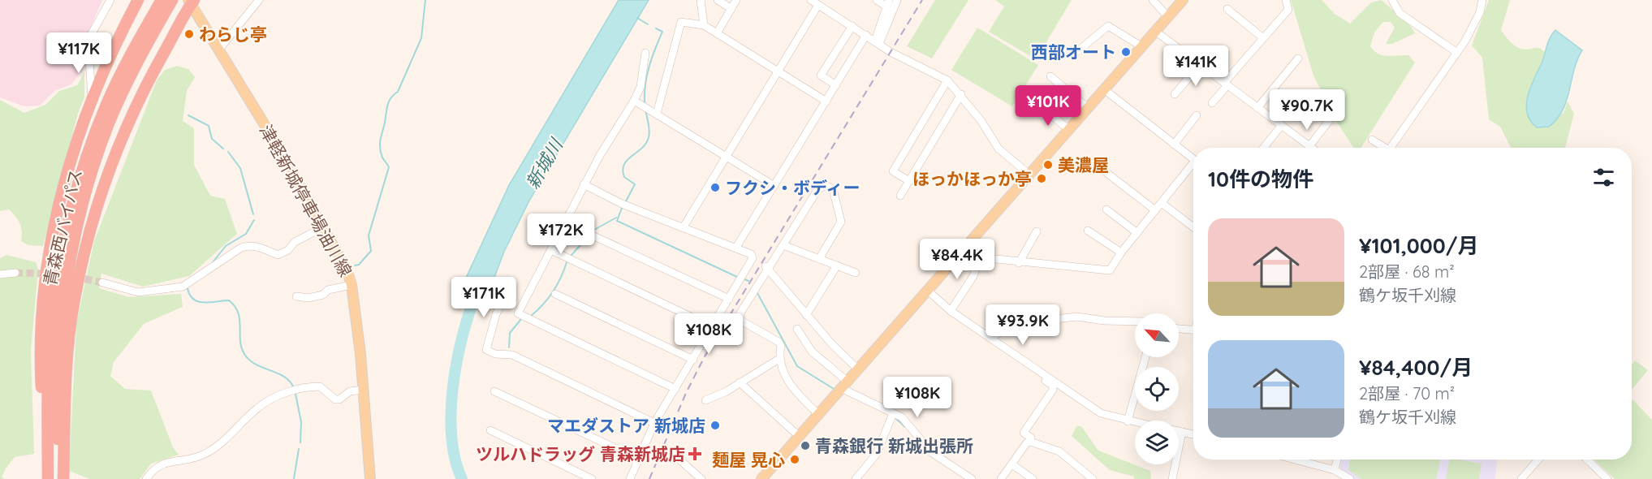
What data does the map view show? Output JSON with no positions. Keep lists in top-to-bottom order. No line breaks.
{"streets":{"highway":["青森西バイパス"],"main road":["津軽新城停車場油川線"]},"water":["新城川"],"places":{"other":["わらじ亭","西部オート","美濃屋","ほっかほっか亭","フクシ・ボディー","マエダストア 新城店","青森銀行 新城出張所","麺屋 晃心"],"health":["ツルハドラッグ 青森新城店"]},"north":"top left","page":{"price":["¥117K","¥141K","¥101K","¥90.7K","¥172K","¥84.4K","¥171K","¥93.9K","¥108K","¥108K"],"heading":"10件の物件","list":[{"name":"¥101,000/月","note":"2部屋 · 68 m² · 鶴ケ坂千刈線"},{"name":"¥84,400/月","note":"2部屋 · 70 m² · 鶴ケ坂千刈線"}]}}
